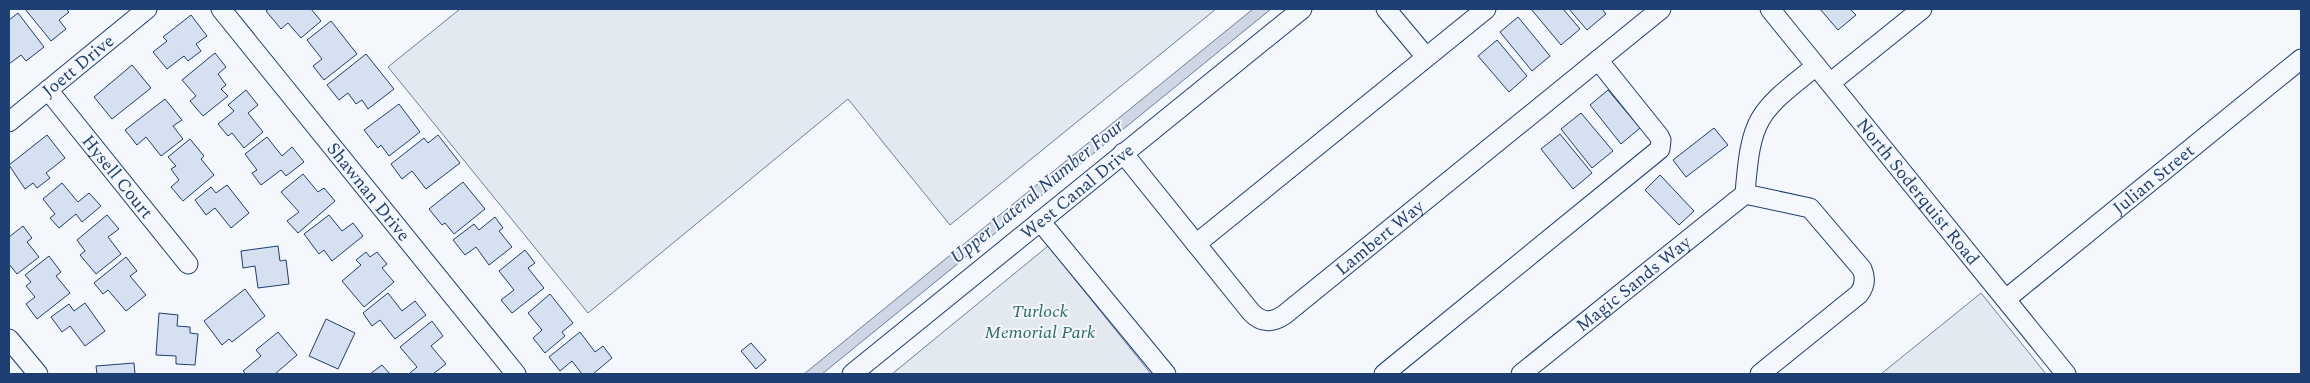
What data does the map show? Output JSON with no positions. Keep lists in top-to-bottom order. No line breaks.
{"streets":{"street":["Joett Drive","Hysell Court","Julian Street","West Canal Drive","North Soderquist Road","Shawnan Drive","Lambert Way","Magic Sands Way"]},"crossings":[["Joett Drive","Hysell Court"],["Julian Street","North Soderquist Road"],["West Canal Drive","Lambert Way"]],"water":["Upper Lateral Number Four"],"parks":["Turlock Memorial Park"]}
